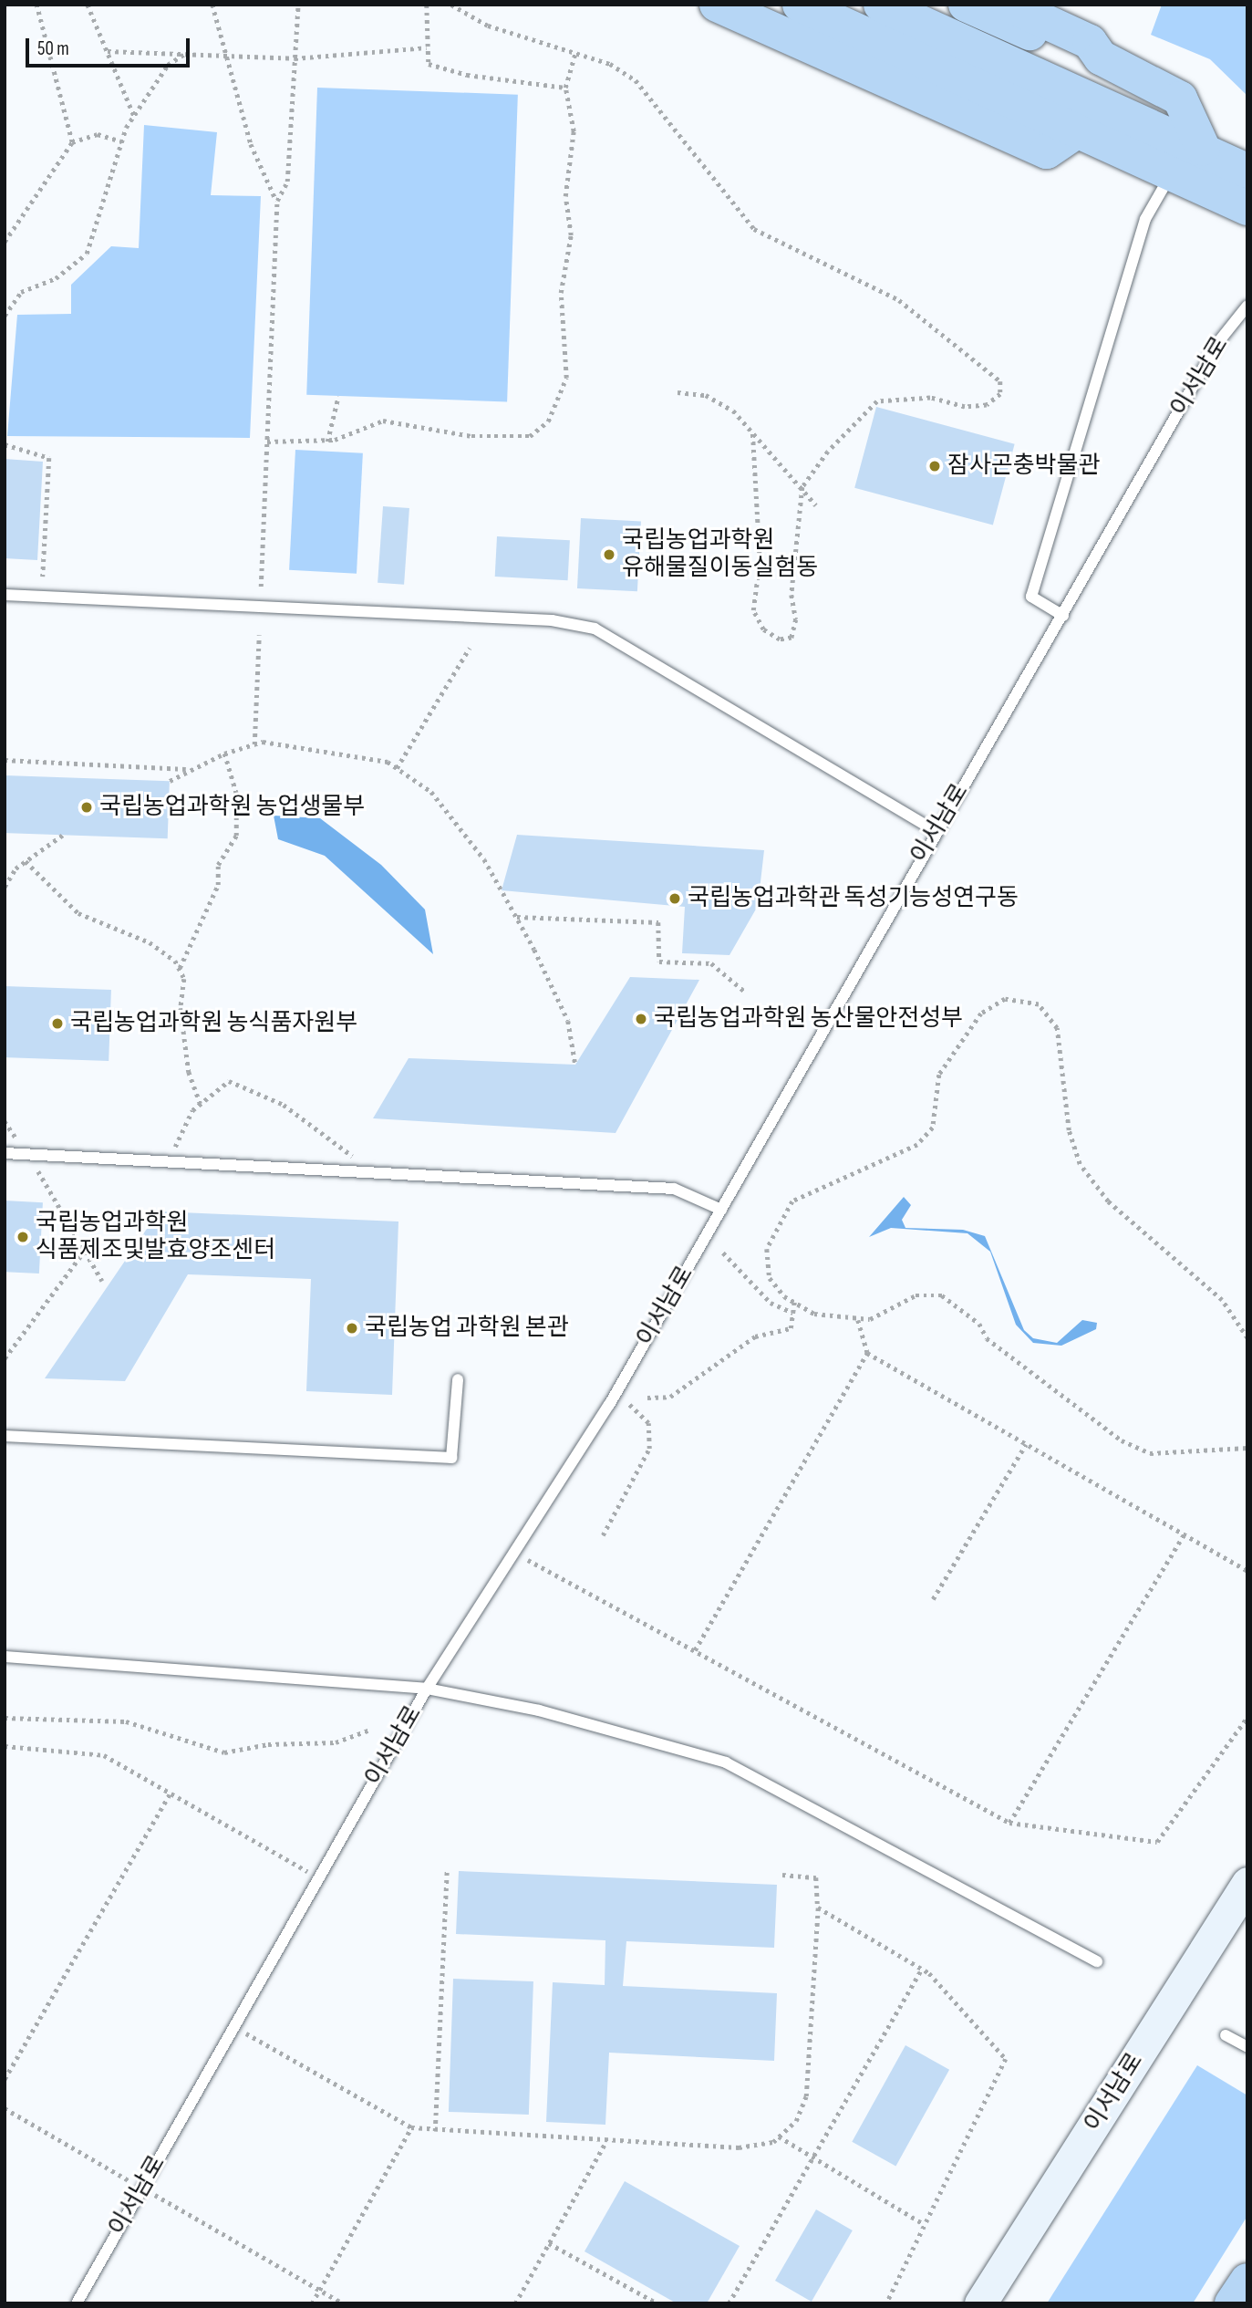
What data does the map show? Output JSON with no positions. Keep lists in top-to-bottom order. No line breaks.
{"streets":{"main road":["이서남로"]},"places":["잠사곤충박물관","국립농업과학원 유해물질이동실험동","국립농업과학원 농업생물부","국립농업과학관 독성기능성연구동","국립농업과학원 농산물안전성부","국립농업과학원 농식품자원부","국립농업과학원 식품제조및발효양조센터","국립농업 과학원 본관"],"scale_bar":"50 m"}
